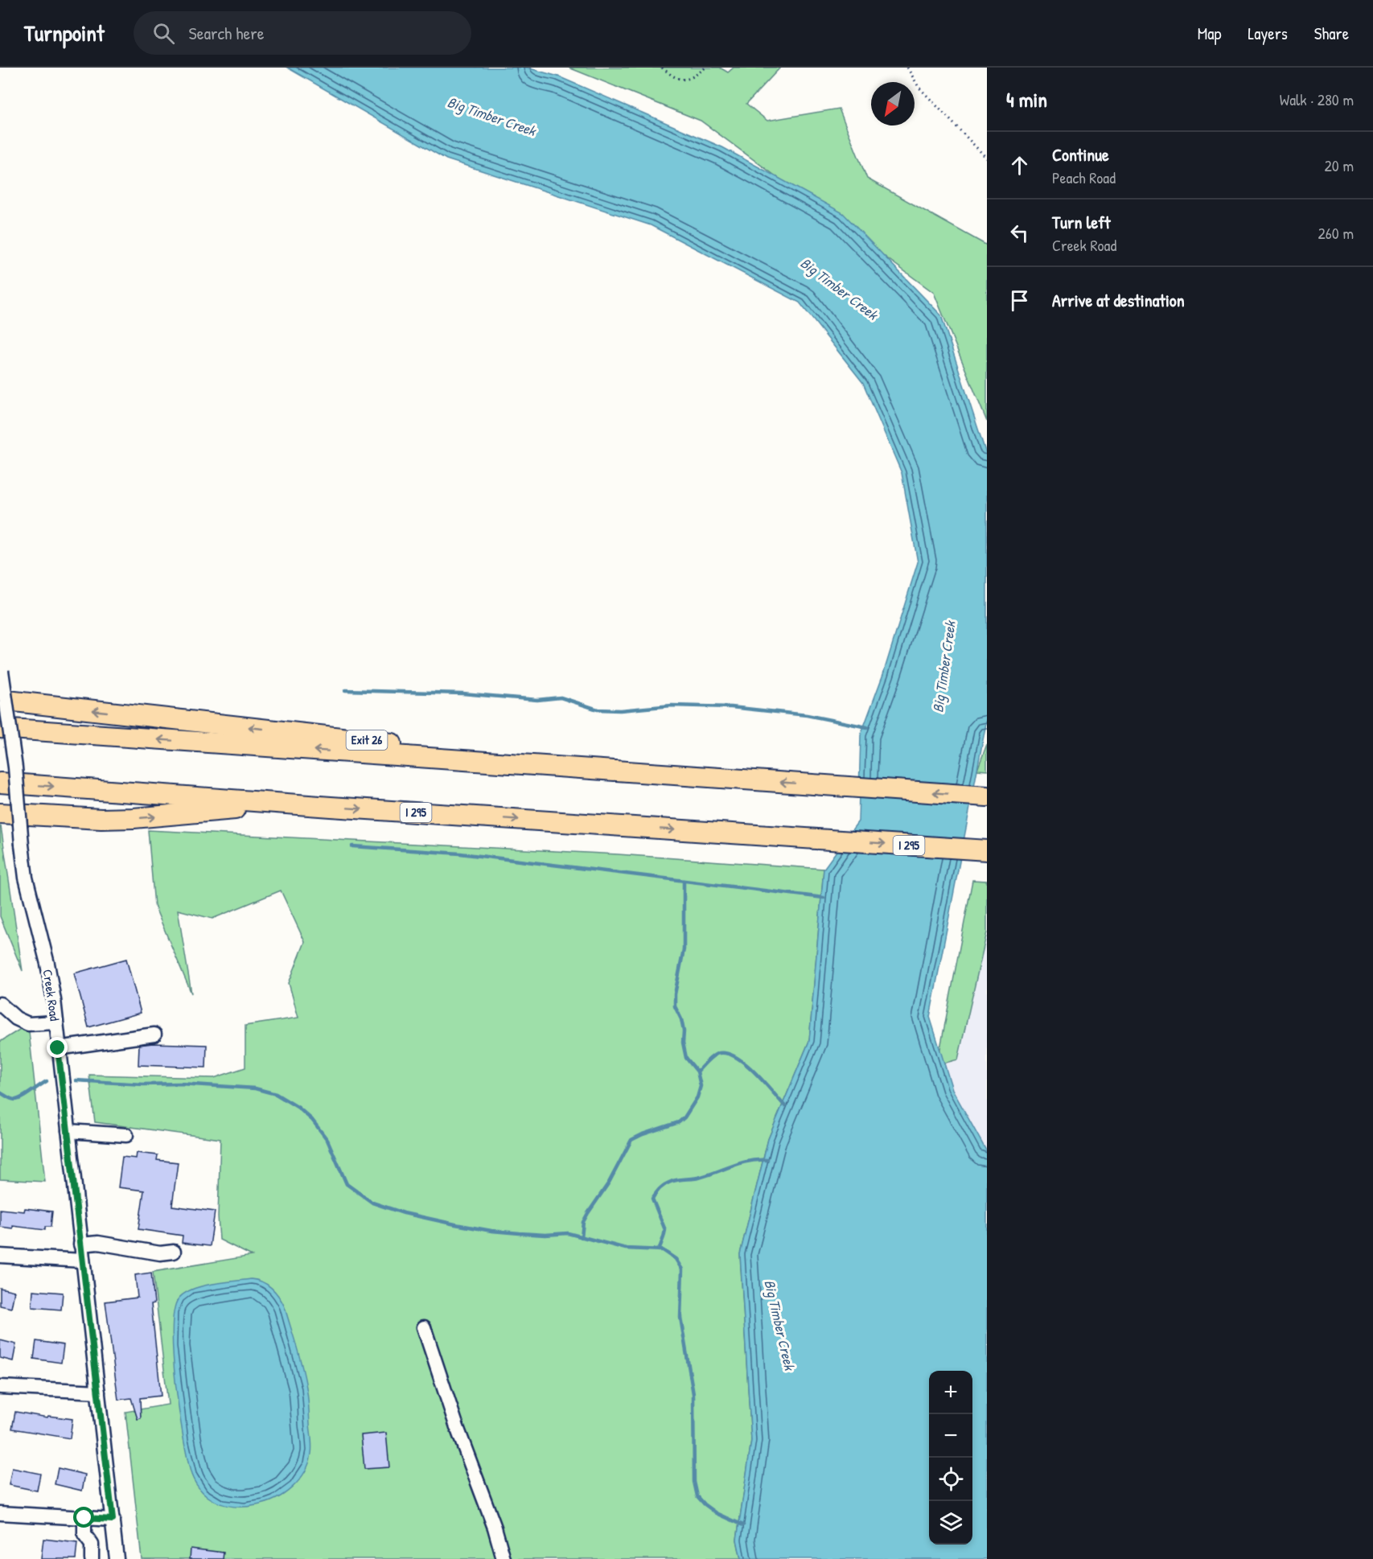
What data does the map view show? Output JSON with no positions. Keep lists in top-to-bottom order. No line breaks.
{"streets":{"highway":["Exit 26","I 295"],"street":["Creek Road"]},"water":["Big Timber Creek"],"north":"bottom left","page":{"header":"Turnpoint","search":"Search here","nav":["Map","Layers","Share"],"heading":["4 min","Walk · 280 m"],"list":[["Continue","Peach Road","20 m"],["Turn left","Creek Road","260 m"],"Arrive at destination"],"map_buttons":["+","−"]}}
